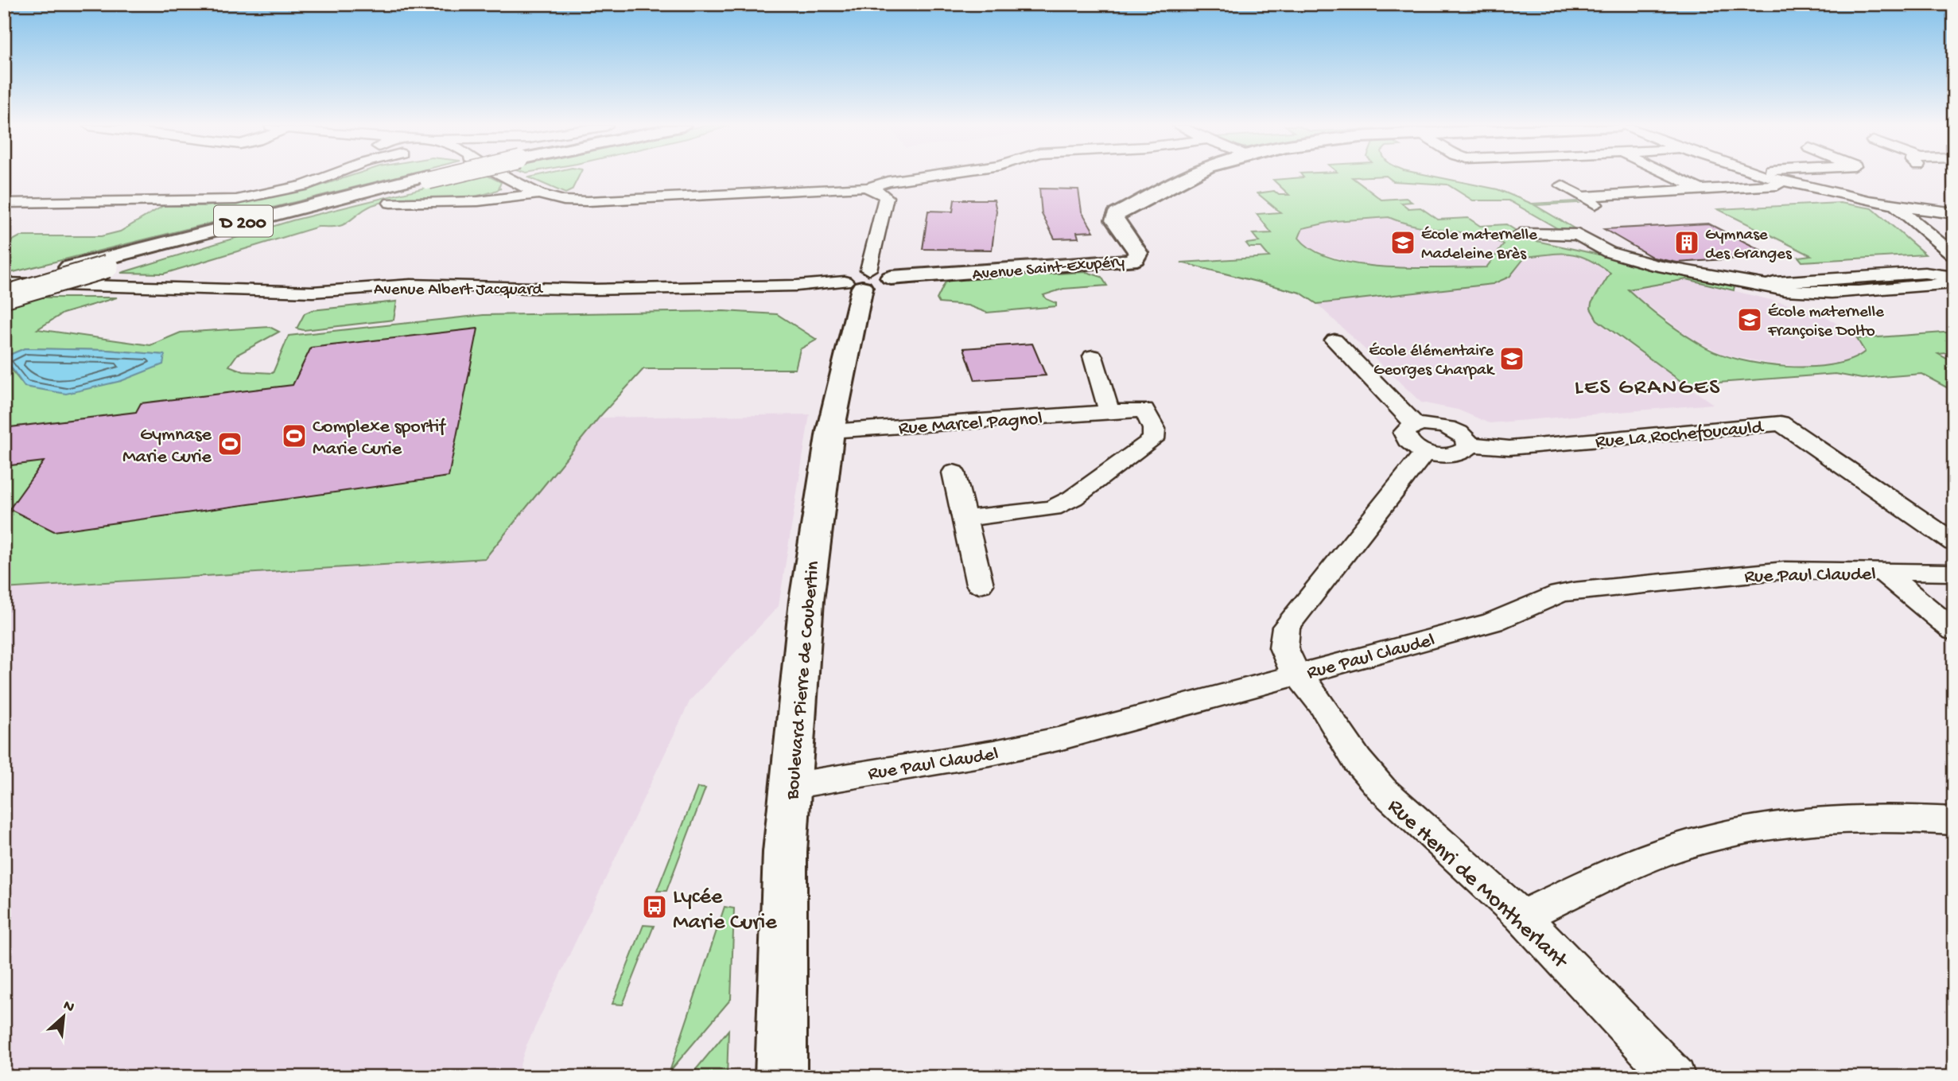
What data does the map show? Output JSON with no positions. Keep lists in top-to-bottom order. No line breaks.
{"streets":{"street":["D 200","Avenue Saint-Exupéry","Avenue Albert Jacquard","Rue Marcel Pagnol","Rue La Rochefoucauld","Rue Paul Claudel","Boulevard Pierre de Coubertin","Rue Henri de Montherlant"]},"crossings":[["D 200","Avenue Albert Jacquard"],["Avenue Saint-Exupéry","Avenue Albert Jacquard"],["Avenue Saint-Exupéry","Boulevard Pierre de Coubertin"],["Avenue Albert Jacquard","Boulevard Pierre de Coubertin"],["Rue Marcel Pagnol","Boulevard Pierre de Coubertin"],["Rue Paul Claudel","Boulevard Pierre de Coubertin"],["Rue Paul Claudel","Rue Henri de Montherlant"]],"districts":["LES GRANGES"],"places":{"school or university":["École maternelle Madeleine Brès","École maternelle Françoise Dolto","École élémentaire Georges Charpak"],"building":["Gymnase des Granges"],"sports":["Complexe sportif Marie Curie","Gymnase Marie Curie"],"bus stop":["Lycée Marie Curie"]},"north":"top right"}
